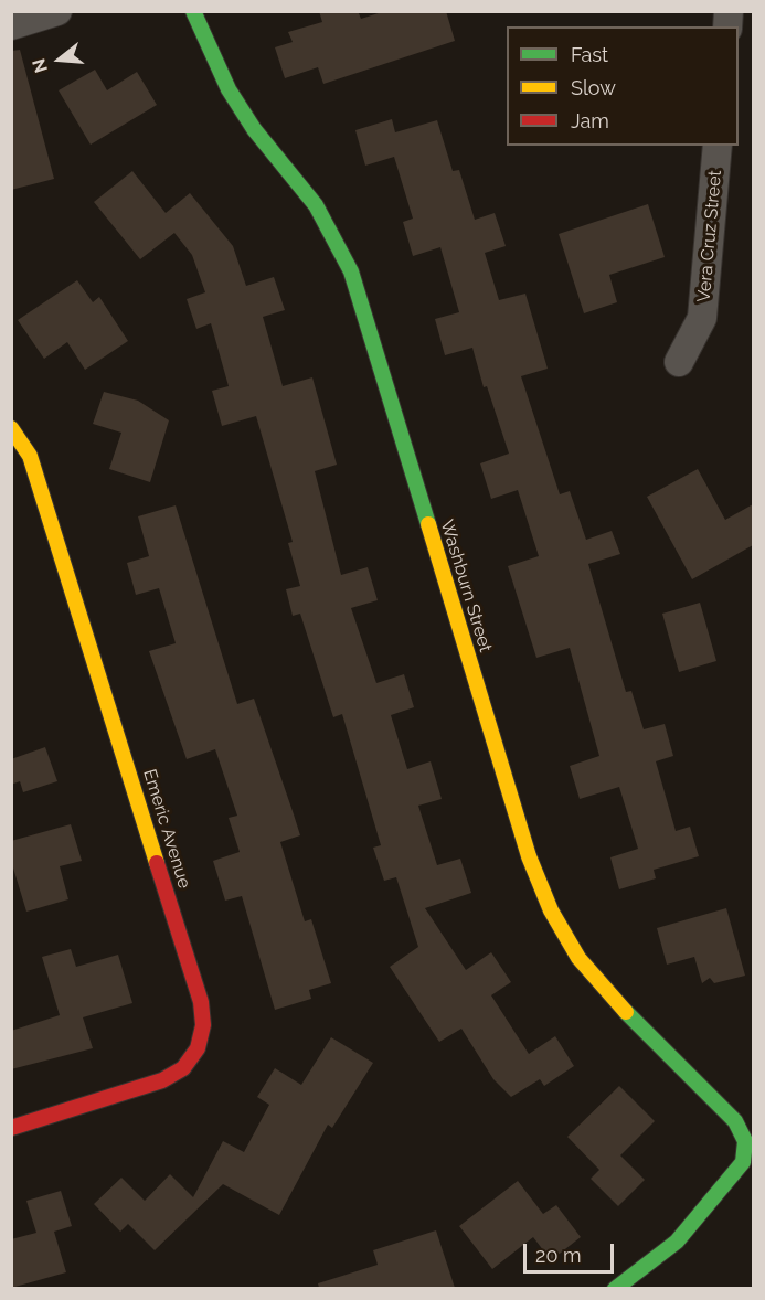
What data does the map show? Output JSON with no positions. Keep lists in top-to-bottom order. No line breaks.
{"streets":{"street":["Vera Cruz Street","Washburn Street","Emeric Avenue"]},"legend":["Fast","Slow","Jam"],"scale_bar":"20 m","north":"left"}
